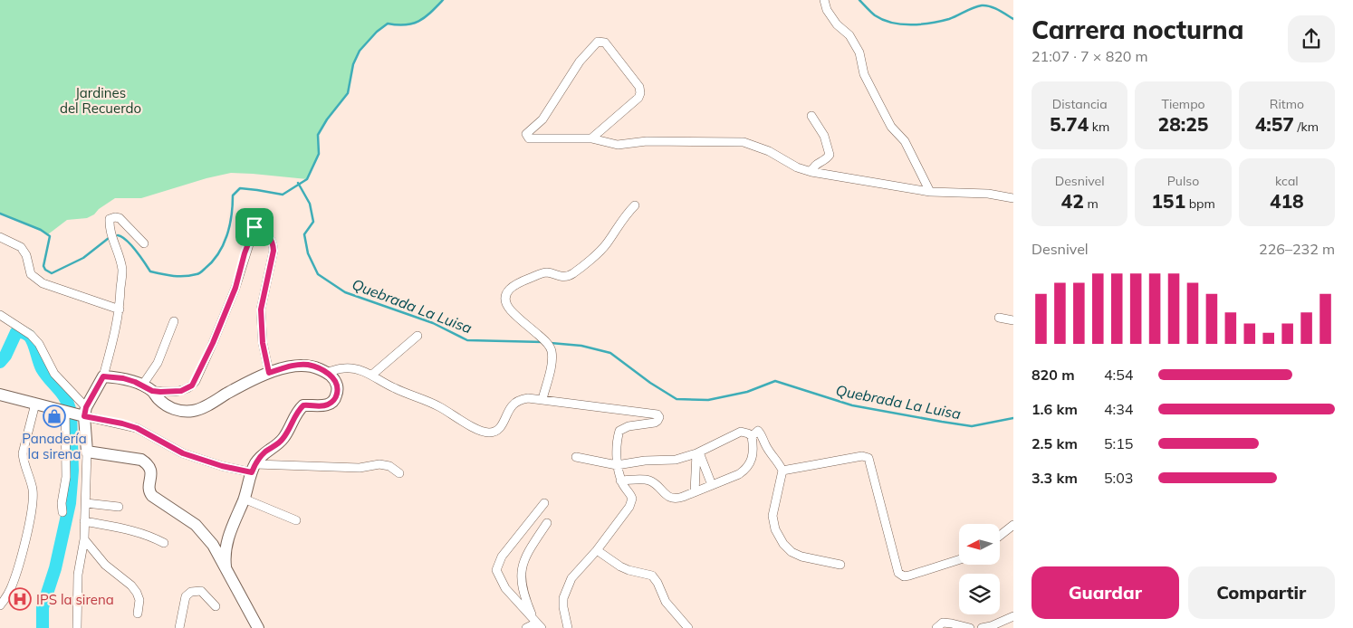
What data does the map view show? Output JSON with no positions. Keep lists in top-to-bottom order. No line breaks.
{"water":["Quebrada La Luisa"],"parks":["Jardines del Recuerdo"],"places":{"shop":["Panadería la sirena"],"hospital":["IPS la sirena"]},"north":"left","page":{"heading":["Carrera nocturna","21:07 · 7 × 820 m"],"stats":[["Distancia","5.74 km"],["Tiempo","28:25"],["Ritmo","4:57 /km"],["Desnivel","42 m"],["Pulso","151 bpm"],["kcal","418"]],"chart":["Desnivel","226–232 m"],"list":[{"name":"820 m","note":"4:54"},{"name":"1.6 km","note":"4:34"},{"name":"2.5 km","note":"5:15"},{"name":"3.3 km","note":"5:03"}],"buttons":["Guardar","Compartir"]}}
